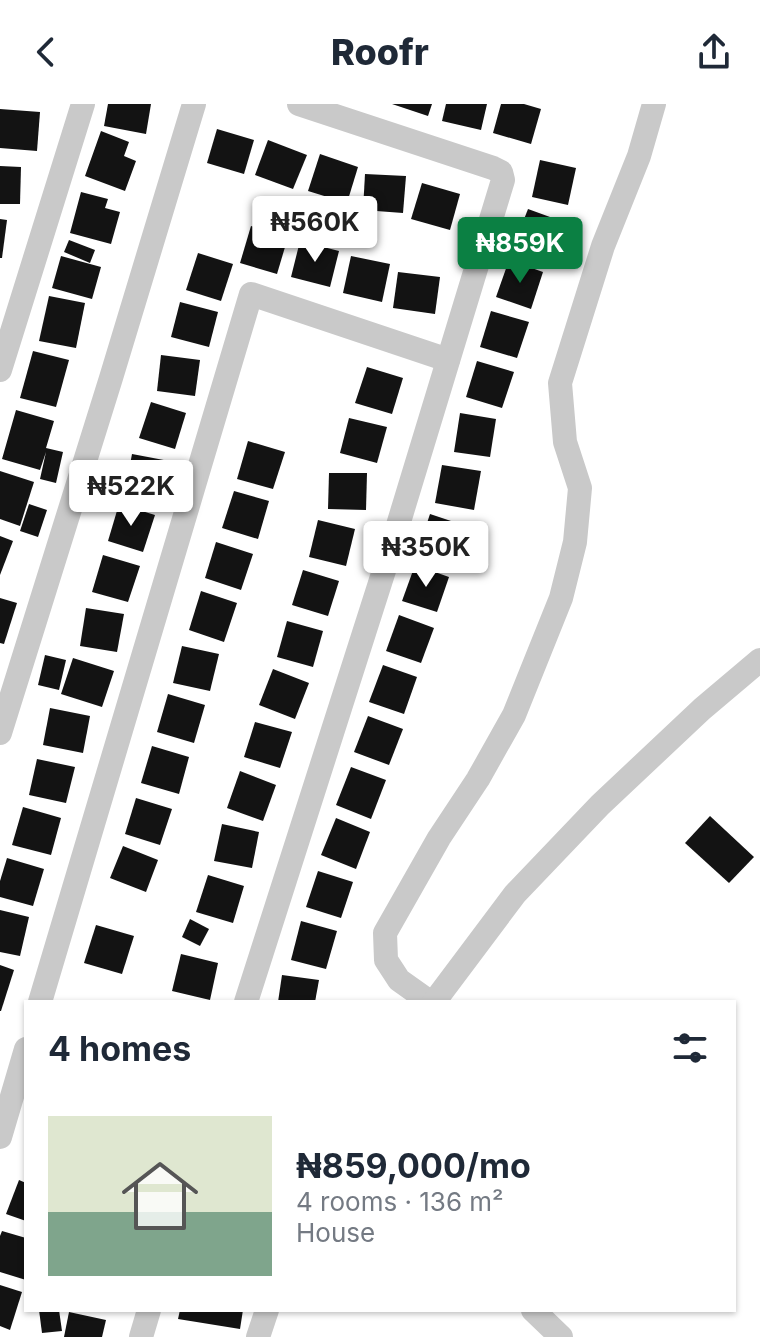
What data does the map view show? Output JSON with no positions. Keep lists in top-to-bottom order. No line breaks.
{"page":{"header":"Roofr","price":["₦560K","₦859K","₦522K","₦350K"],"heading":"4 homes","list":[{"name":"₦859,000/mo","note":"4 rooms · 136 m² · House"}]}}
